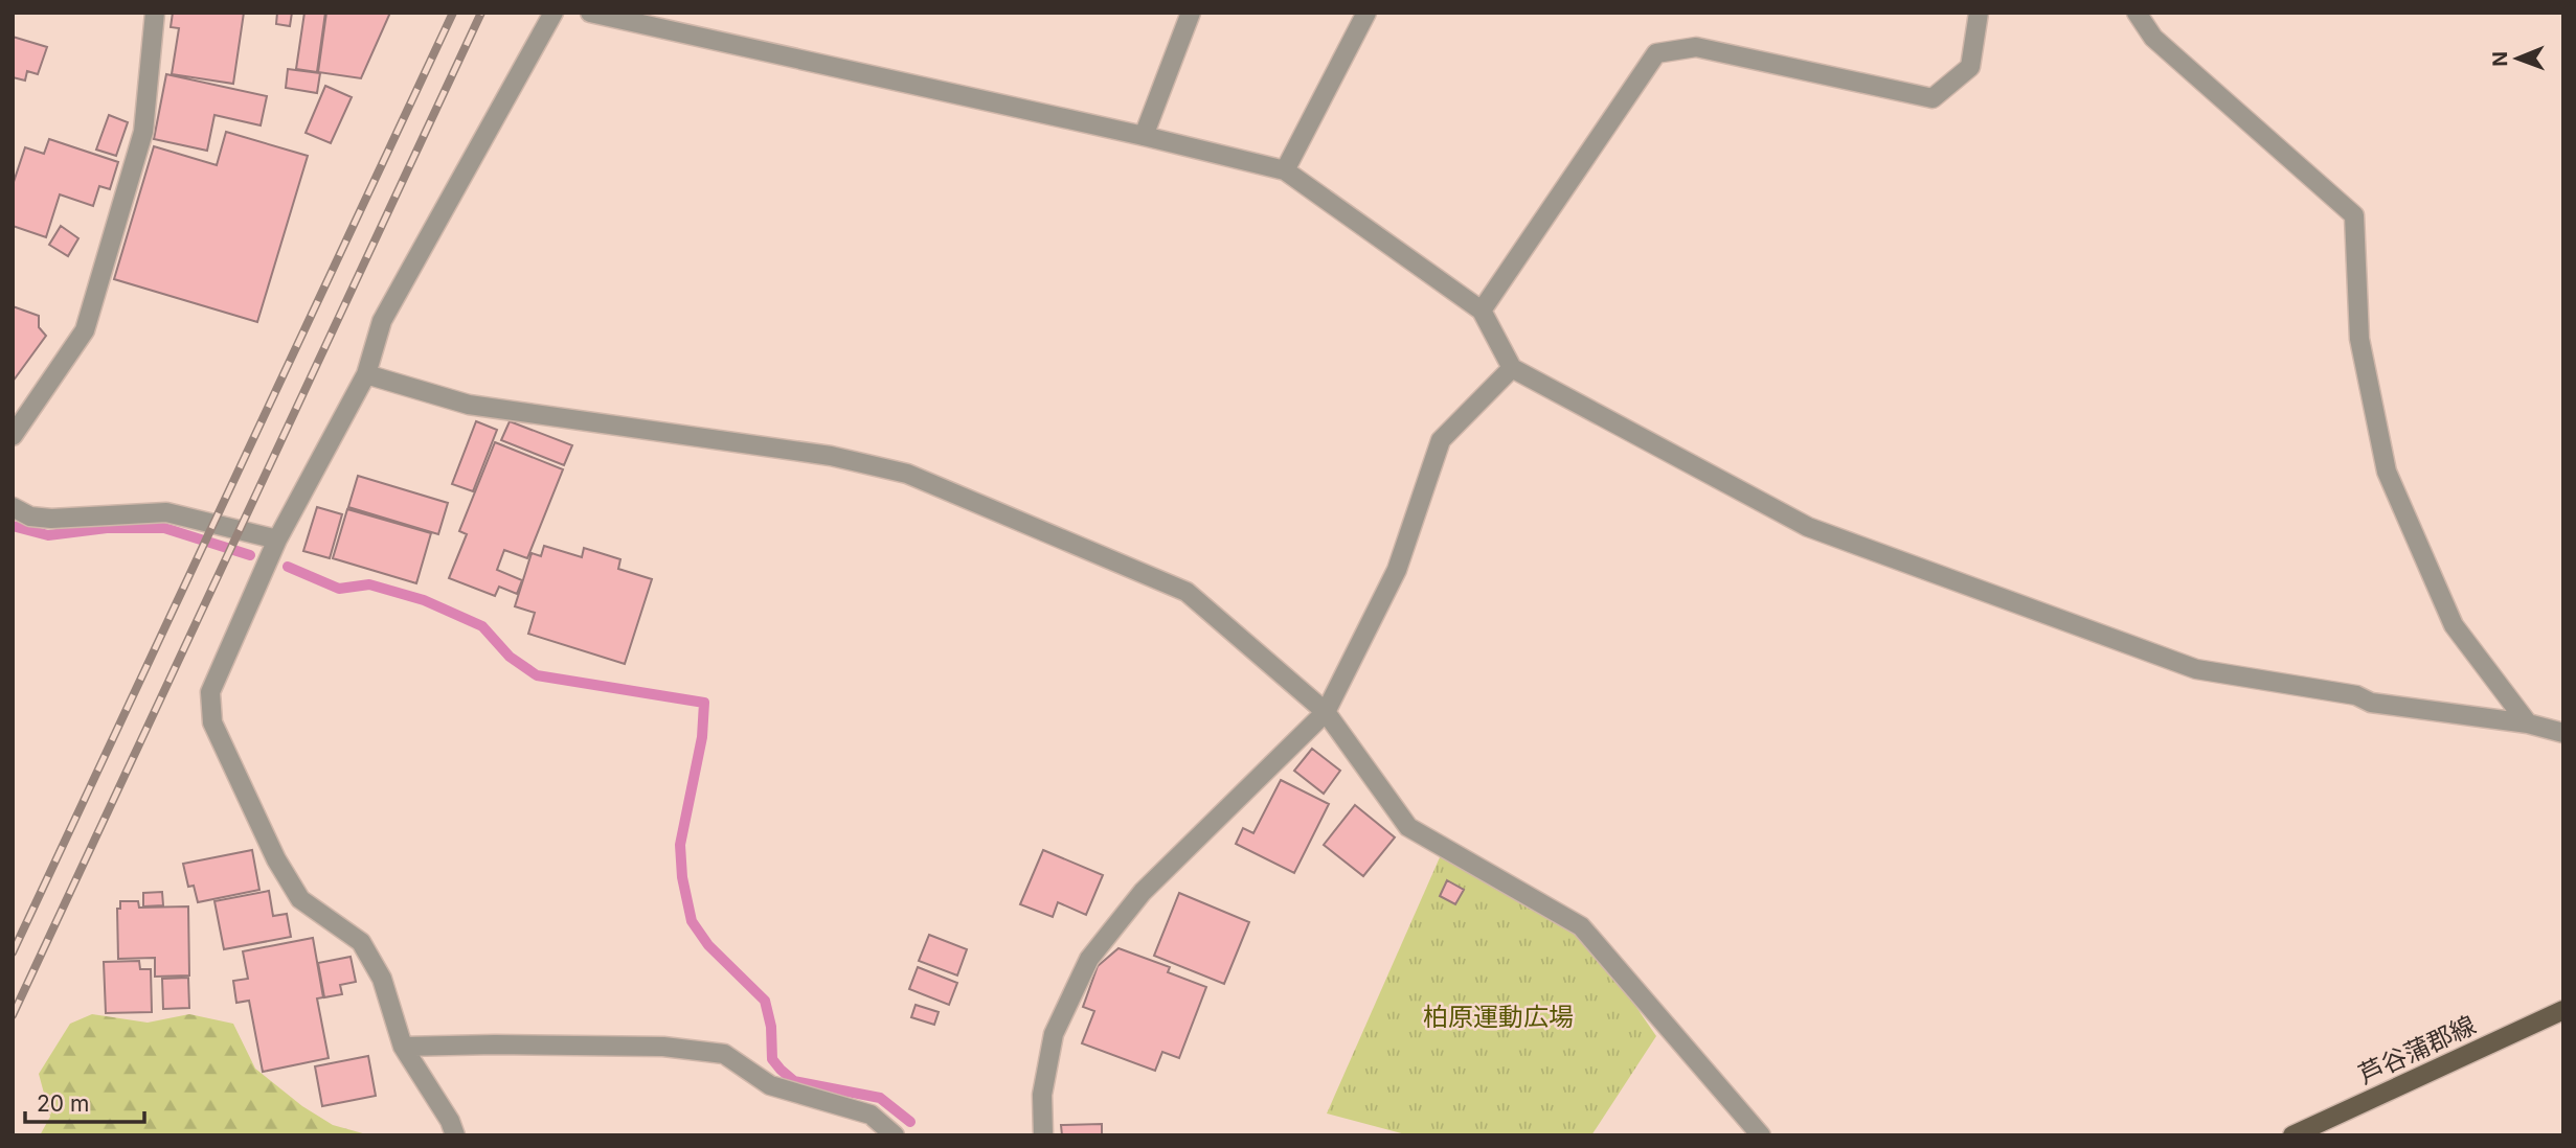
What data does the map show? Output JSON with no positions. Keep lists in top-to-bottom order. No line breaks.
{"streets":{"main road":["芦谷蒲郡線"]},"parks":["柏原運動広場"],"scale_bar":"20 m","north":"left"}
